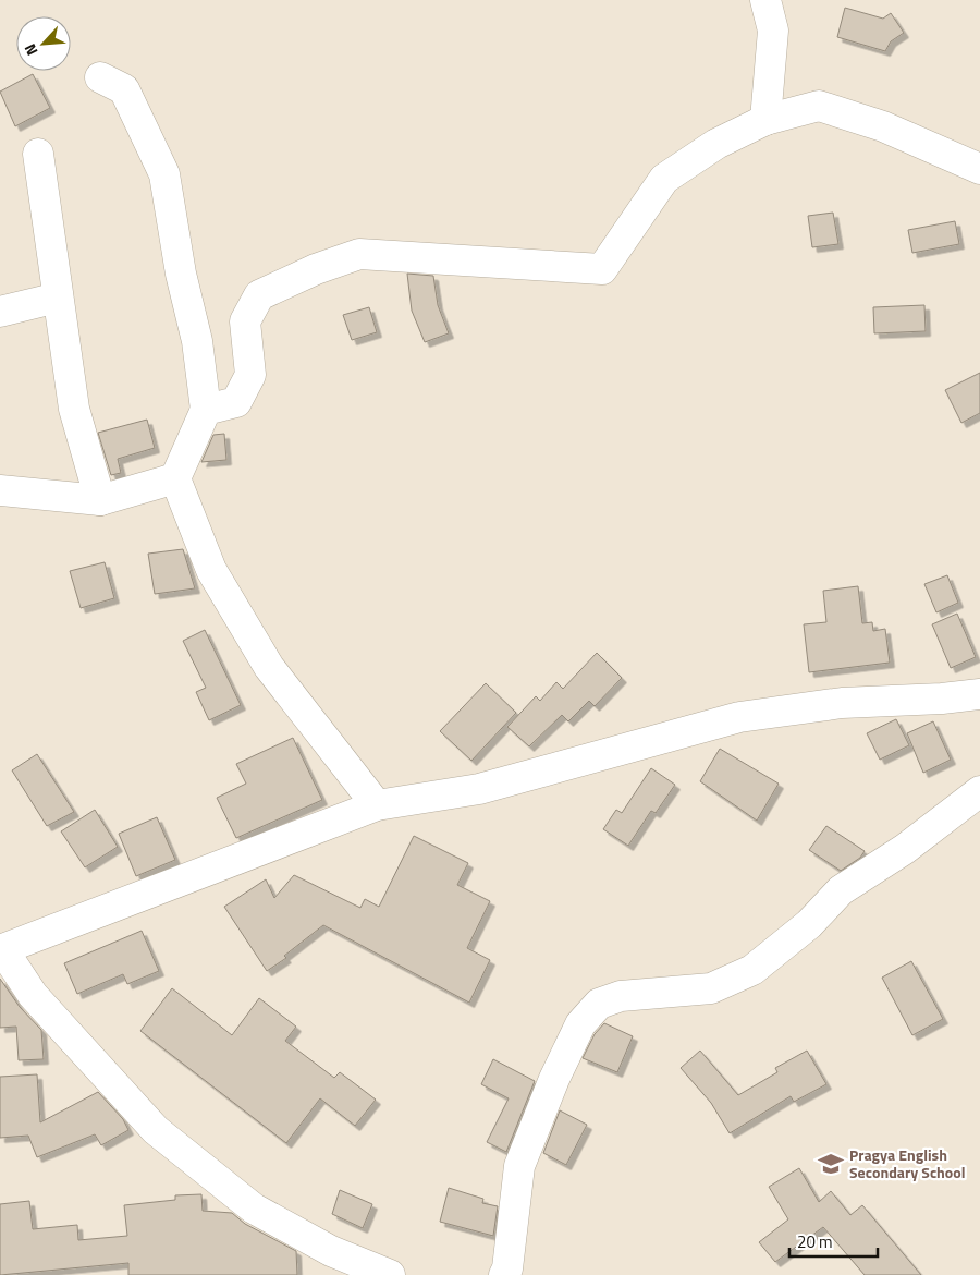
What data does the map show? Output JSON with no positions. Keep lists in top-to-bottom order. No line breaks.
{"places":{"school or university":["Pragya English Secondary School"]},"scale_bar":"20 m","north":"bottom left"}
